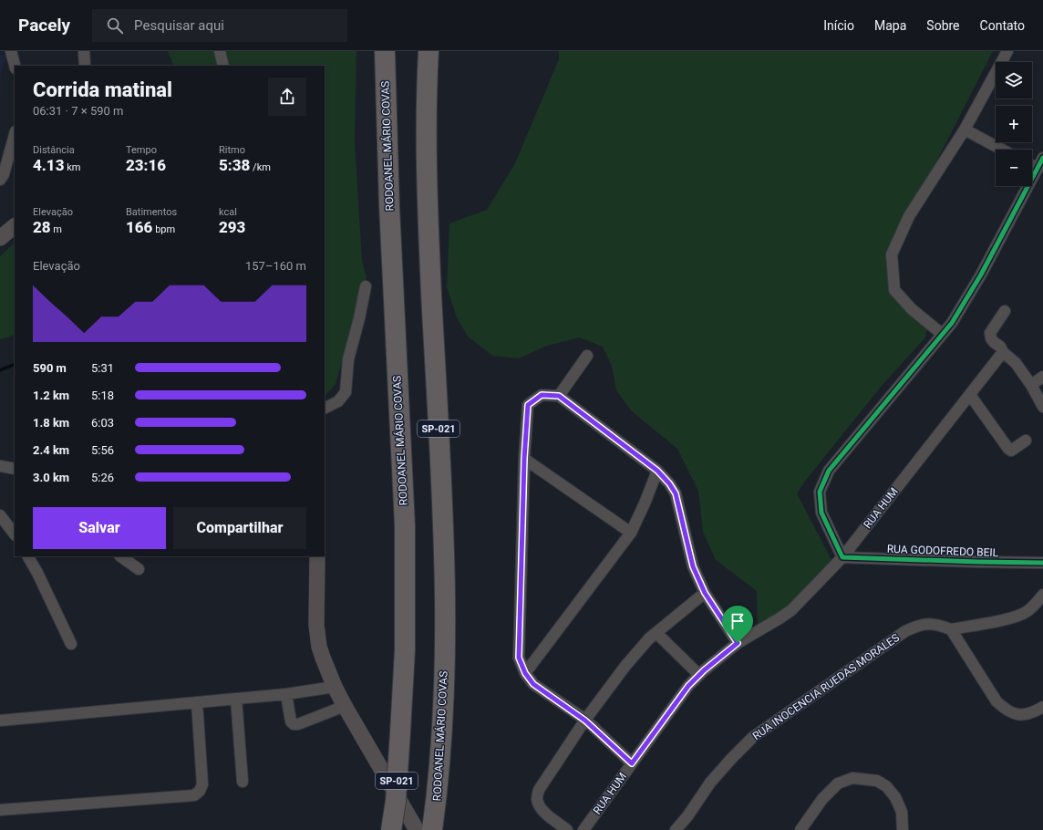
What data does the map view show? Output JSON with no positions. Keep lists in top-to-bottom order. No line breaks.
{"streets":{"highway":["RODOANEL MÁRIO COVAS","SP-021"],"street":["RUA HUM","RUA GODOFREDO BEIL","RUA INOCENCIA RUEDAS MORALES"]},"crossings":[["RUA HUM","RUA GODOFREDO BEIL"]],"page":{"header":"Pacely","search":"Pesquisar aqui","nav":["Início","Mapa","Sobre","Contato"],"map_buttons":["+","−"],"heading":["Corrida matinal","06:31 · 7 × 590 m"],"stats":[["Distância","4.13 km"],["Tempo","23:16"],["Ritmo","5:38 /km"],["Elevação","28 m"],["Batimentos","166 bpm"],["kcal","293"]],"chart":["Elevação","157–160 m"],"list":[{"name":"590 m","note":"5:31"},{"name":"1.2 km","note":"5:18"},{"name":"1.8 km","note":"6:03"},{"name":"2.4 km","note":"5:56"},{"name":"3.0 km","note":"5:26"}],"buttons":["Salvar","Compartilhar"]}}
